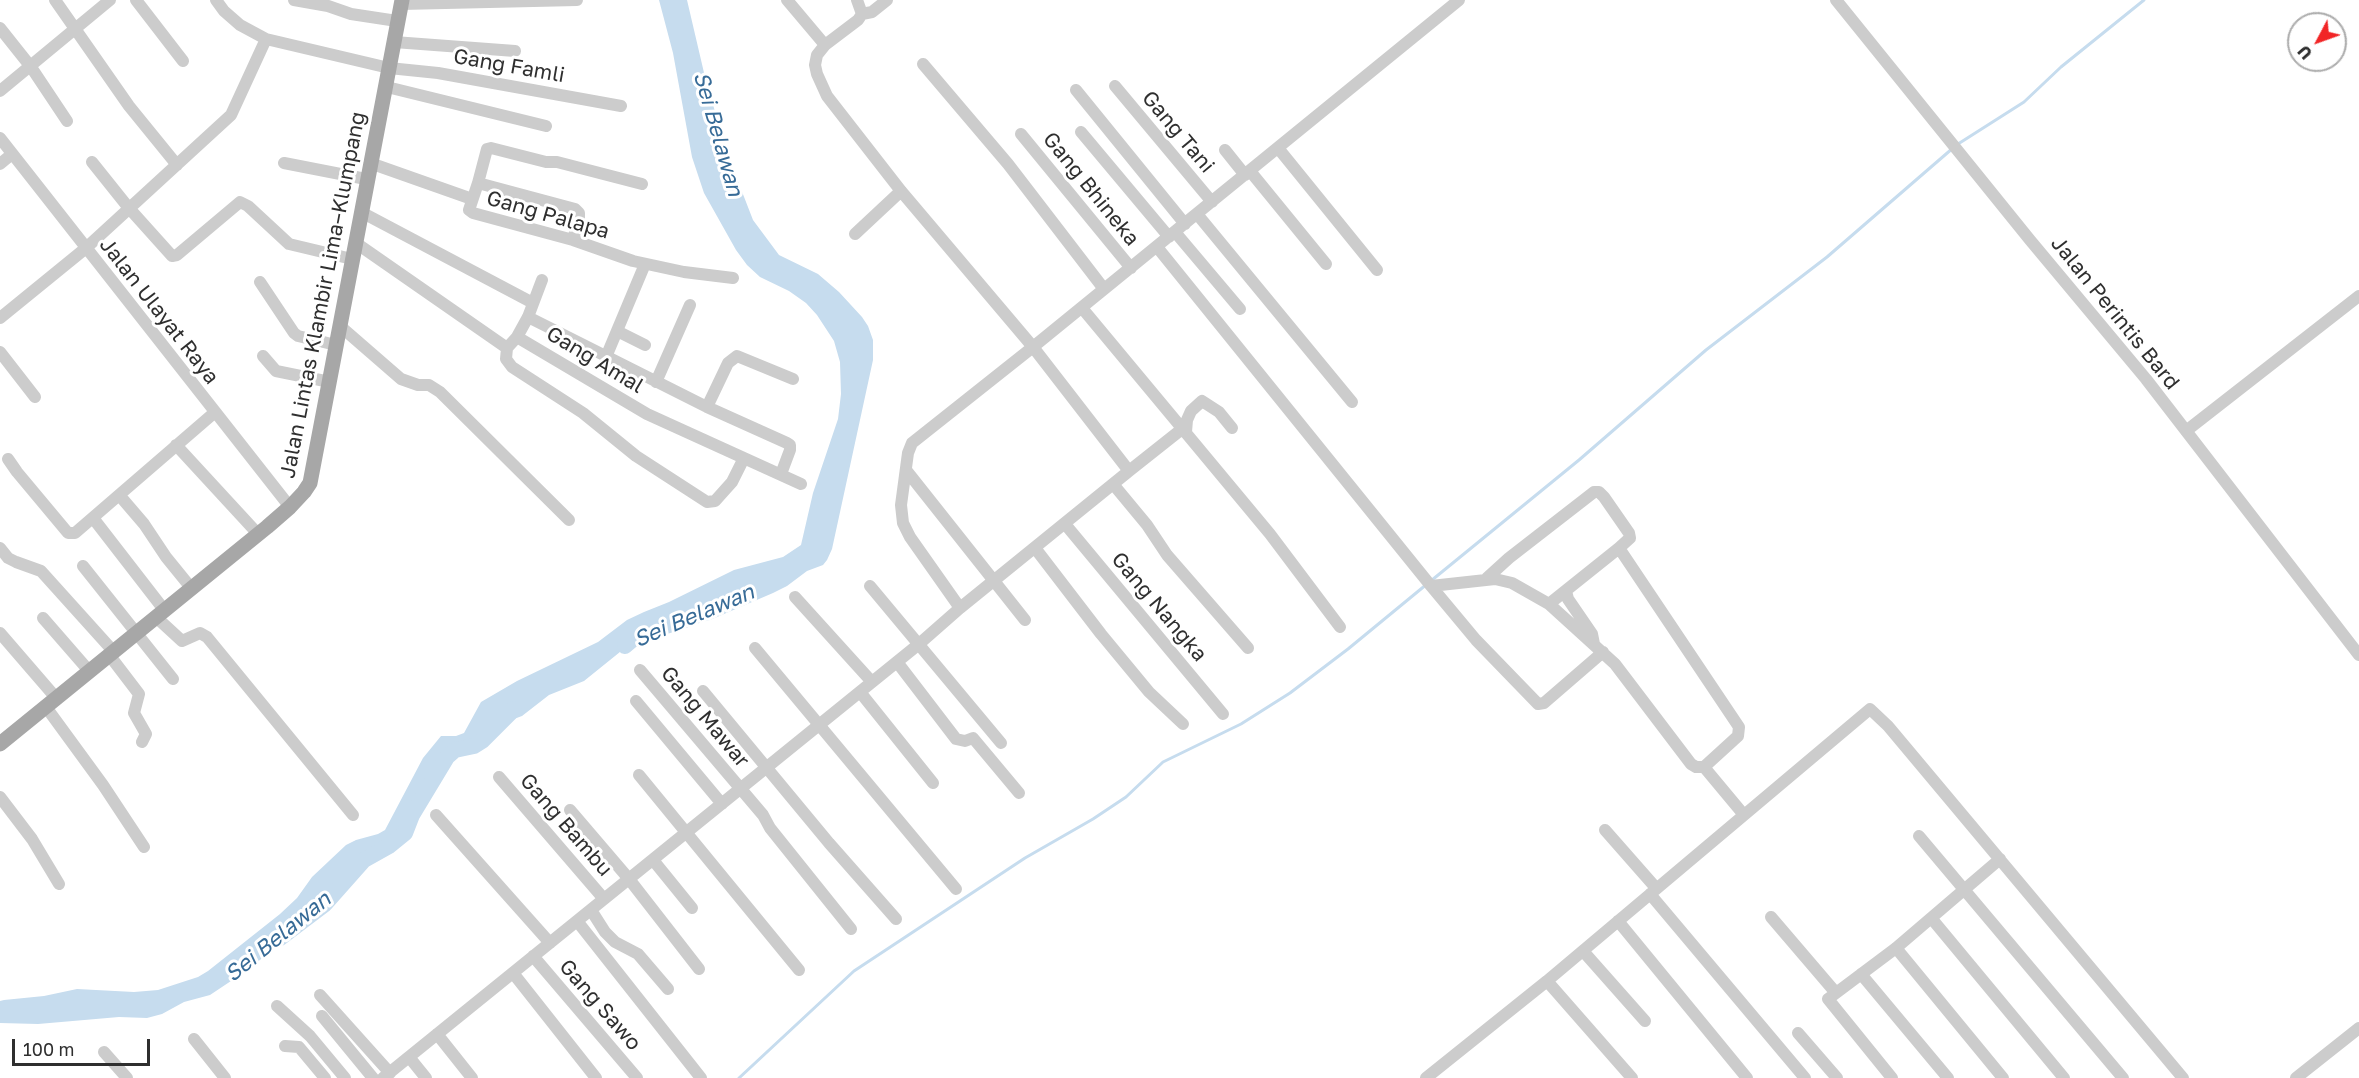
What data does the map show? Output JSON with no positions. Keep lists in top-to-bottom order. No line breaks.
{"streets":{"main road":["Jalan Lintas Klambir Lima–Klumpang"],"street":["Gang Famli","Gang Tani","Gang Bhineka","Gang Palapa","Jalan Ulayat Raya","Jalan Perintis Bard","Gang Amal","Gang Nangka","Gang Mawar","Gang Bambu","Gang Sawo"]},"crossings":[["Gang Famli","Jalan Lintas Klambir Lima–Klumpang"],["Gang Palapa","Jalan Lintas Klambir Lima–Klumpang"],["Jalan Lintas Klambir Lima–Klumpang","Jalan Ulayat Raya"]],"water":["Sei Belawan"],"scale_bar":"100 m","north":"bottom left"}
